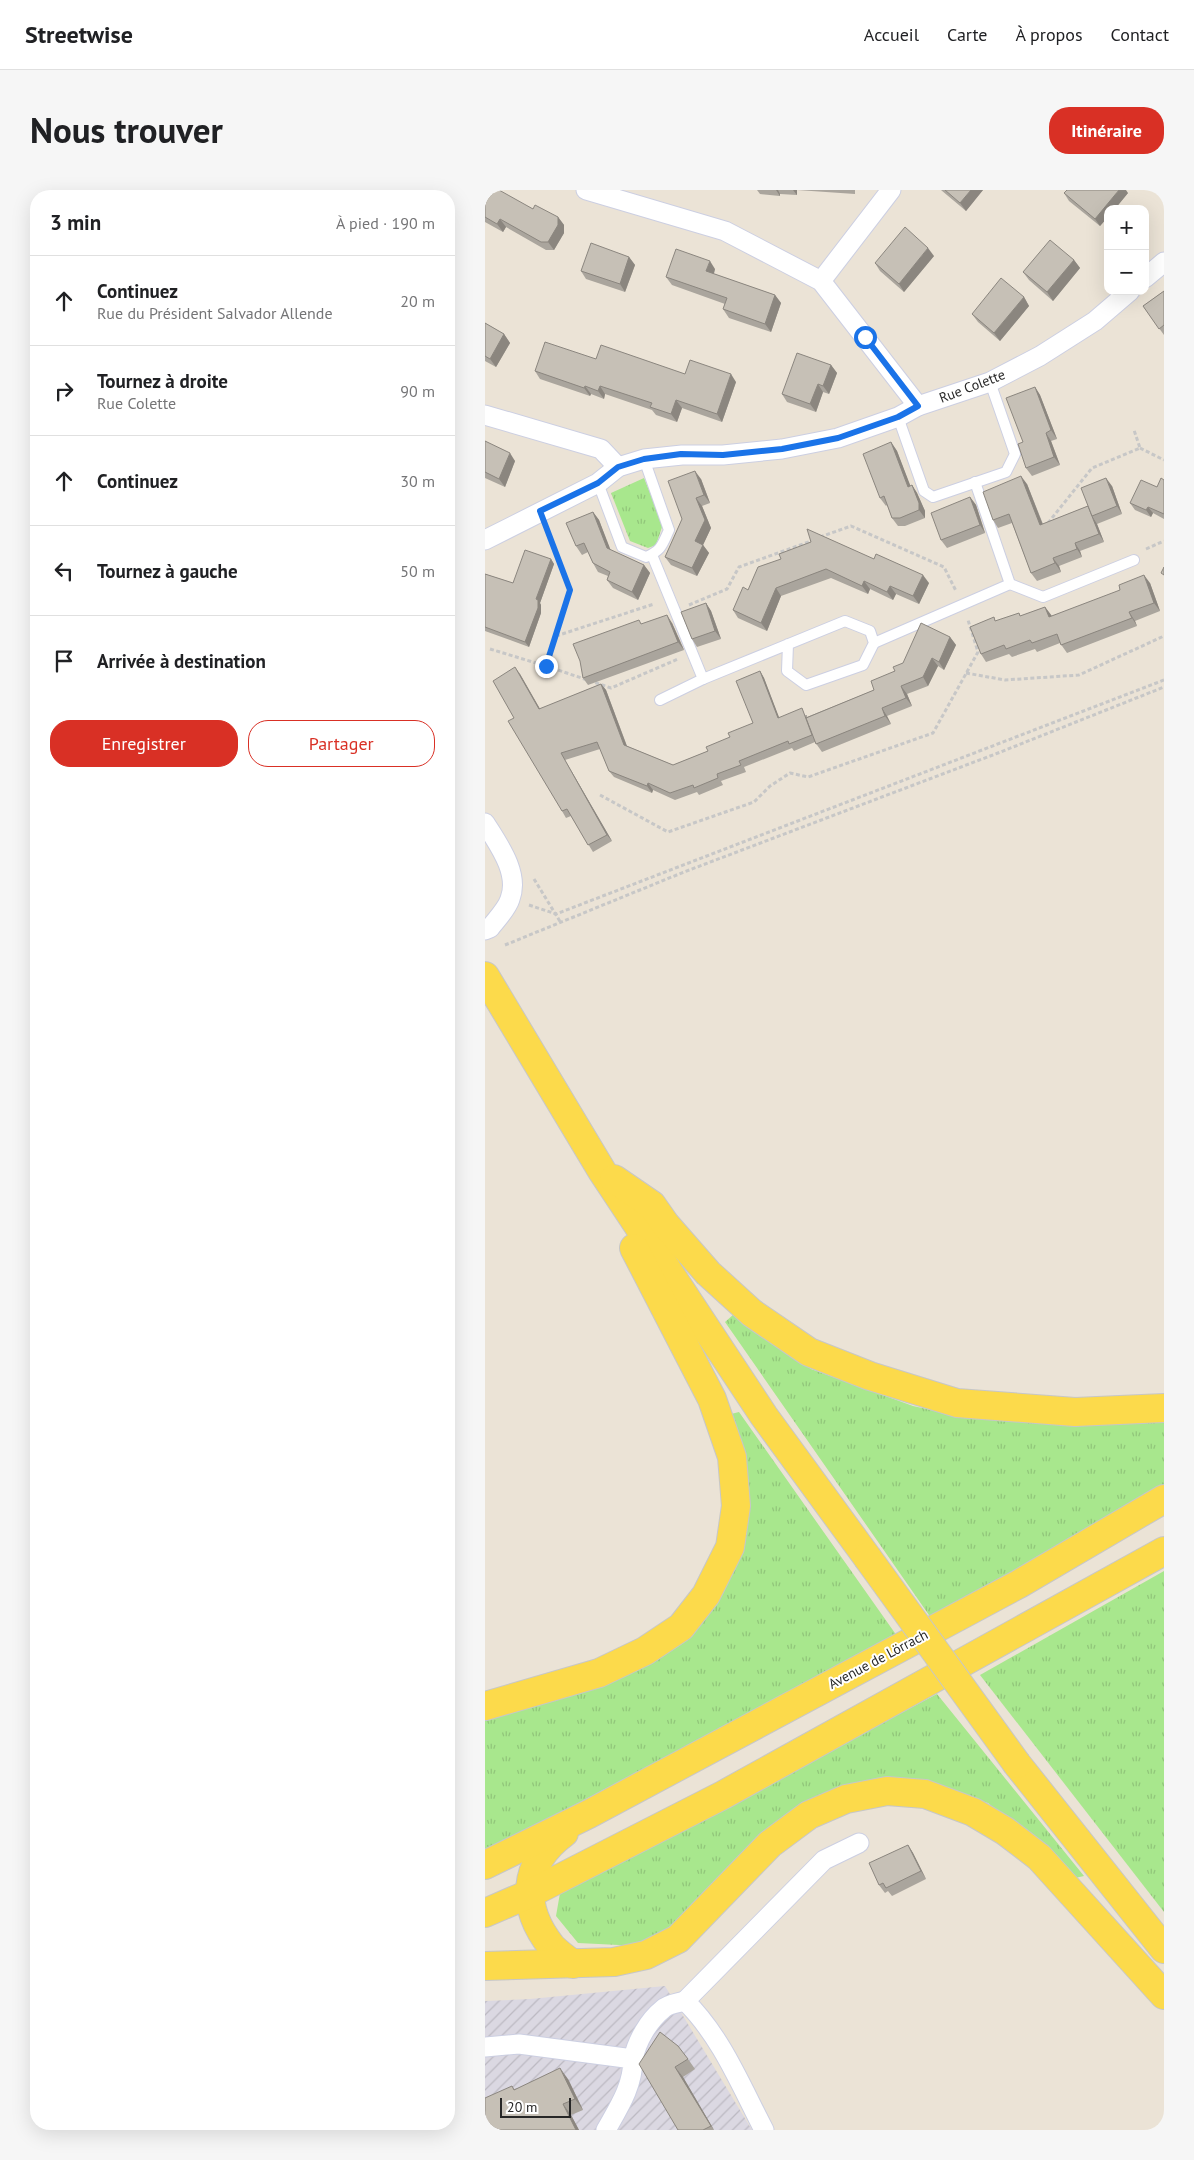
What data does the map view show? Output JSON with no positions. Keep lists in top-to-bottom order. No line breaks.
{"streets":{"main road":["Avenue de Lörrach"],"street":["Rue Colette"]},"scale_bar":"20 m","page":{"header":"Streetwise","nav":["Accueil","Carte","À propos","Contact"],"title":"Nous trouver","buttons":["Itinéraire",["Enregistrer","Partager"]],"heading":["3 min","À pied · 190 m"],"map_buttons":["+","−"],"list":[["Continuez","Rue du Président Salvador Allende","20 m"],["Tournez à droite","Rue Colette","90 m"],["Continuez","30 m"],["Tournez à gauche","50 m"],"Arrivée à destination"],"scale":"20 m"}}
